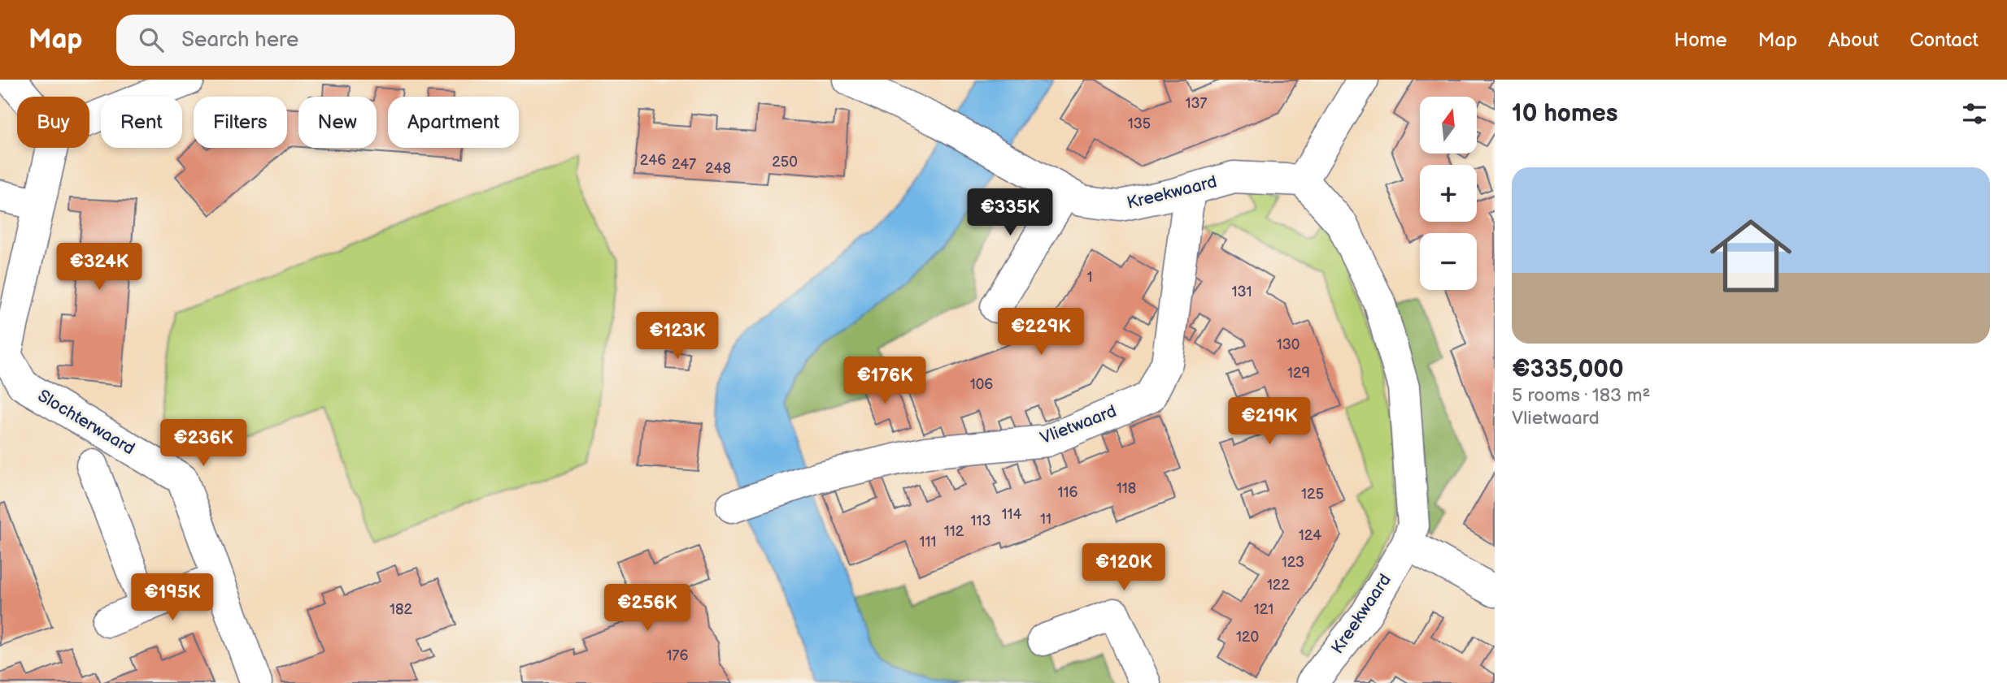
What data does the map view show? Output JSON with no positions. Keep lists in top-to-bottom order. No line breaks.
{"streets":{"street":["Kreekwaard","Slochterwaard","Vlietwaard"]},"crossings":[["Kreekwaard","Vlietwaard"]],"house_numbers":["137","135","246","250","247","248","1","131","130","129","106","118","116","125","114","11","113","112","124","111","123","122","182","121","120","176"],"north":"top","page":{"header":"Map","search":"Search here","nav":["Home","Map","About","Contact"],"heading":"10 homes","map_buttons":["+","−"],"chip":["Buy","Rent","Filters","New","Apartment"],"list":[{"name":"€335,000","note":"5 rooms · 183 m² · Vlietwaard"}],"price":["€335K","€324K","€229K","€123K","€176K","€219K","€236K","€120K","€195K","€256K"]}}
